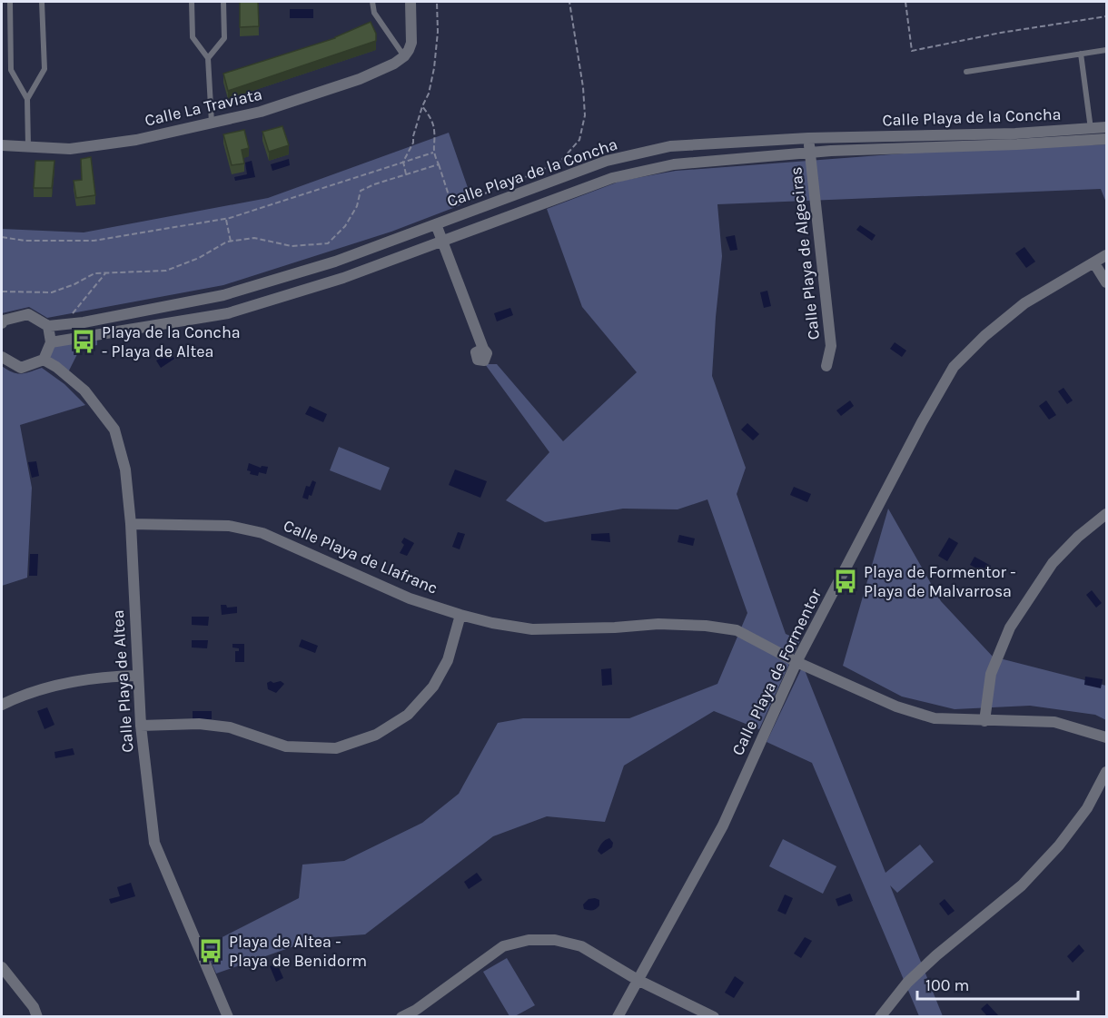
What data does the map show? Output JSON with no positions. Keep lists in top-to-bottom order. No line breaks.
{"streets":{"street":["Calle La Traviata","Calle Playa de la Concha","Calle Playa de Algeciras","Calle Playa de Llafranc","Calle Playa de Formentor","Calle Playa de Altea"]},"crossings":[["Calle Playa de la Concha","Calle Playa de Algeciras"],["Calle Playa de Llafranc","Calle Playa de Formentor"],["Calle Playa de Llafranc","Calle Playa de Altea"]],"places":{"bus stop":["Playa de la Concha - Playa de Altea","Playa de Formentor - Playa de Malvarrosa","Playa de Altea - Playa de Benidorm"]},"scale_bar":"100 m"}
